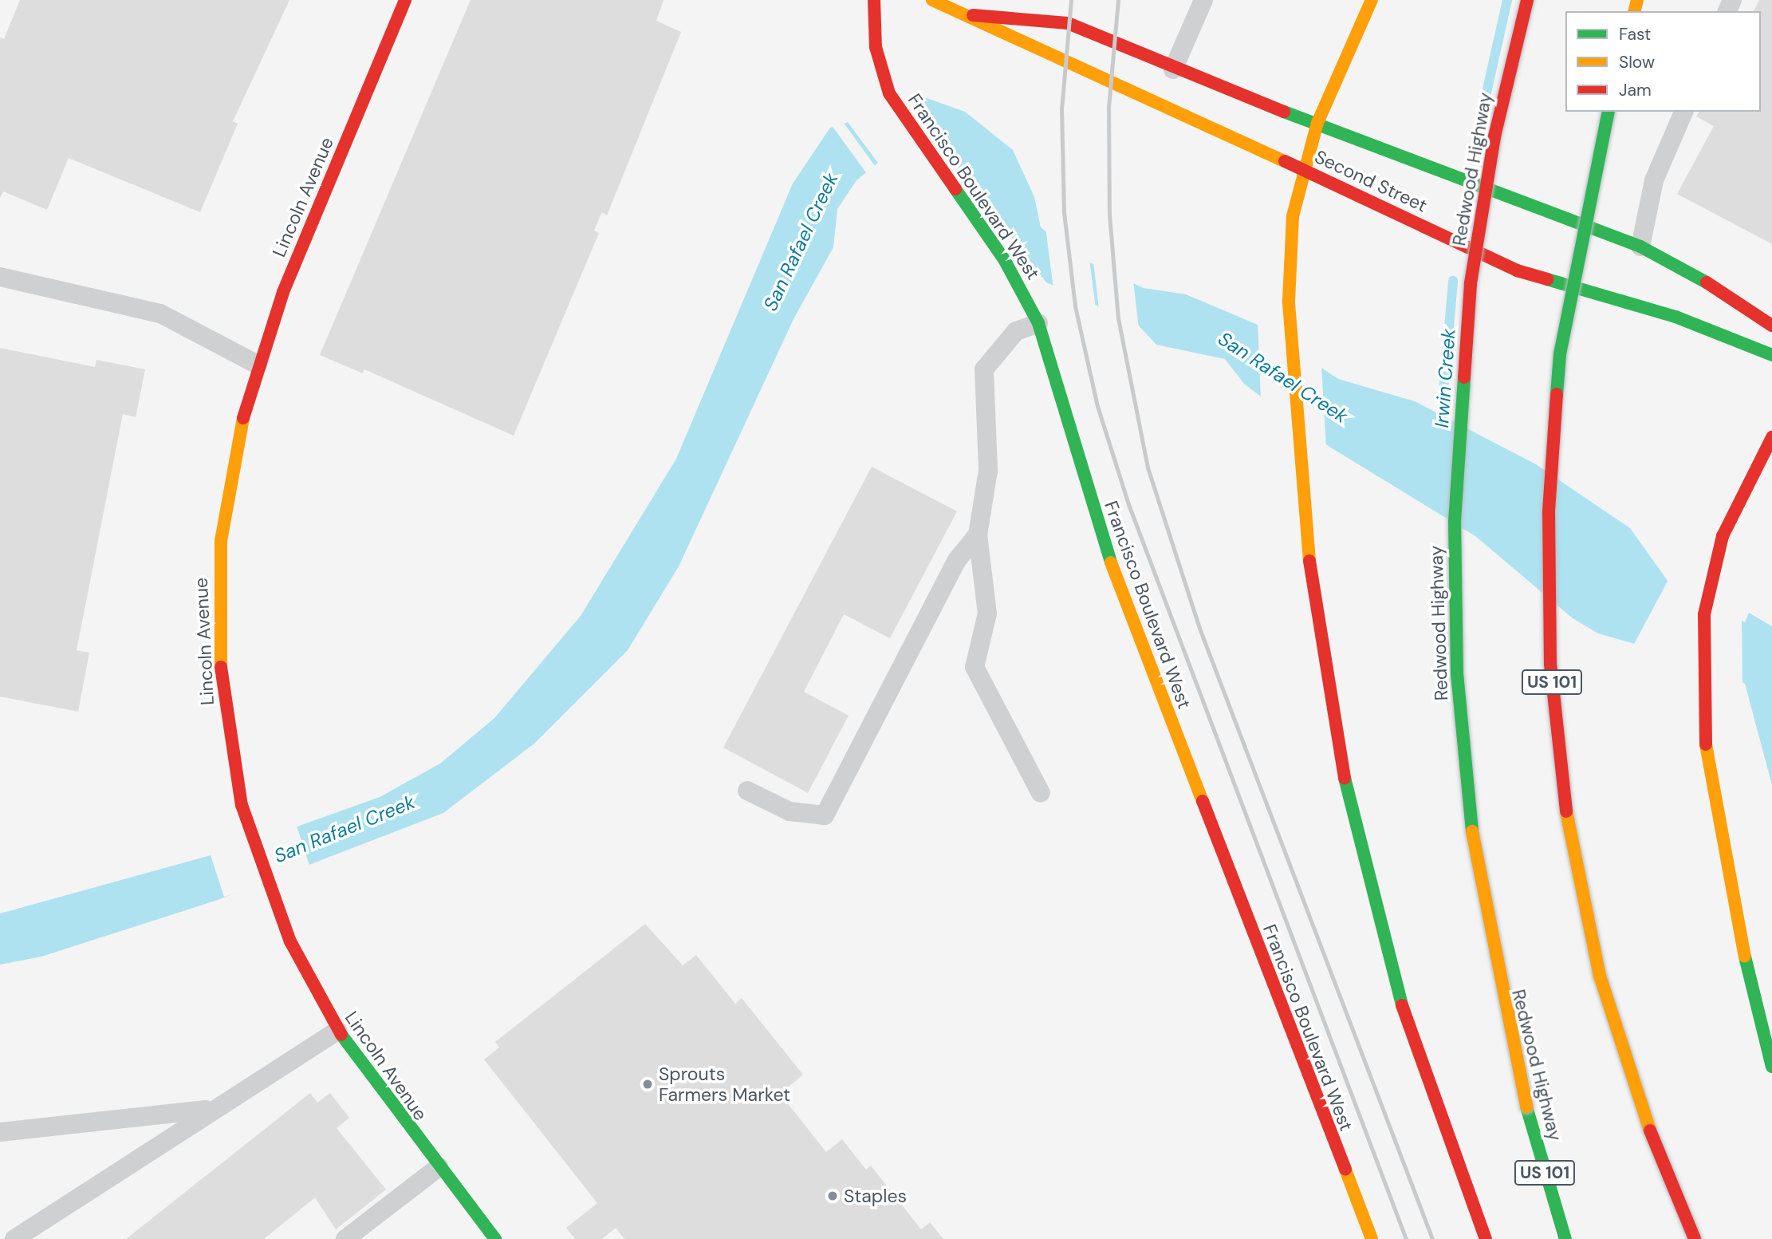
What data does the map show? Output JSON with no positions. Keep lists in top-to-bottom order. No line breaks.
{"streets":{"main road":["Redwood Highway","Second Street","Francisco Boulevard West","Lincoln Avenue","US 101"]},"water":["San Rafael Creek","Irwin Creek"],"places":["Sprouts Farmers Market","Staples"],"legend":["Fast","Slow","Jam"]}
